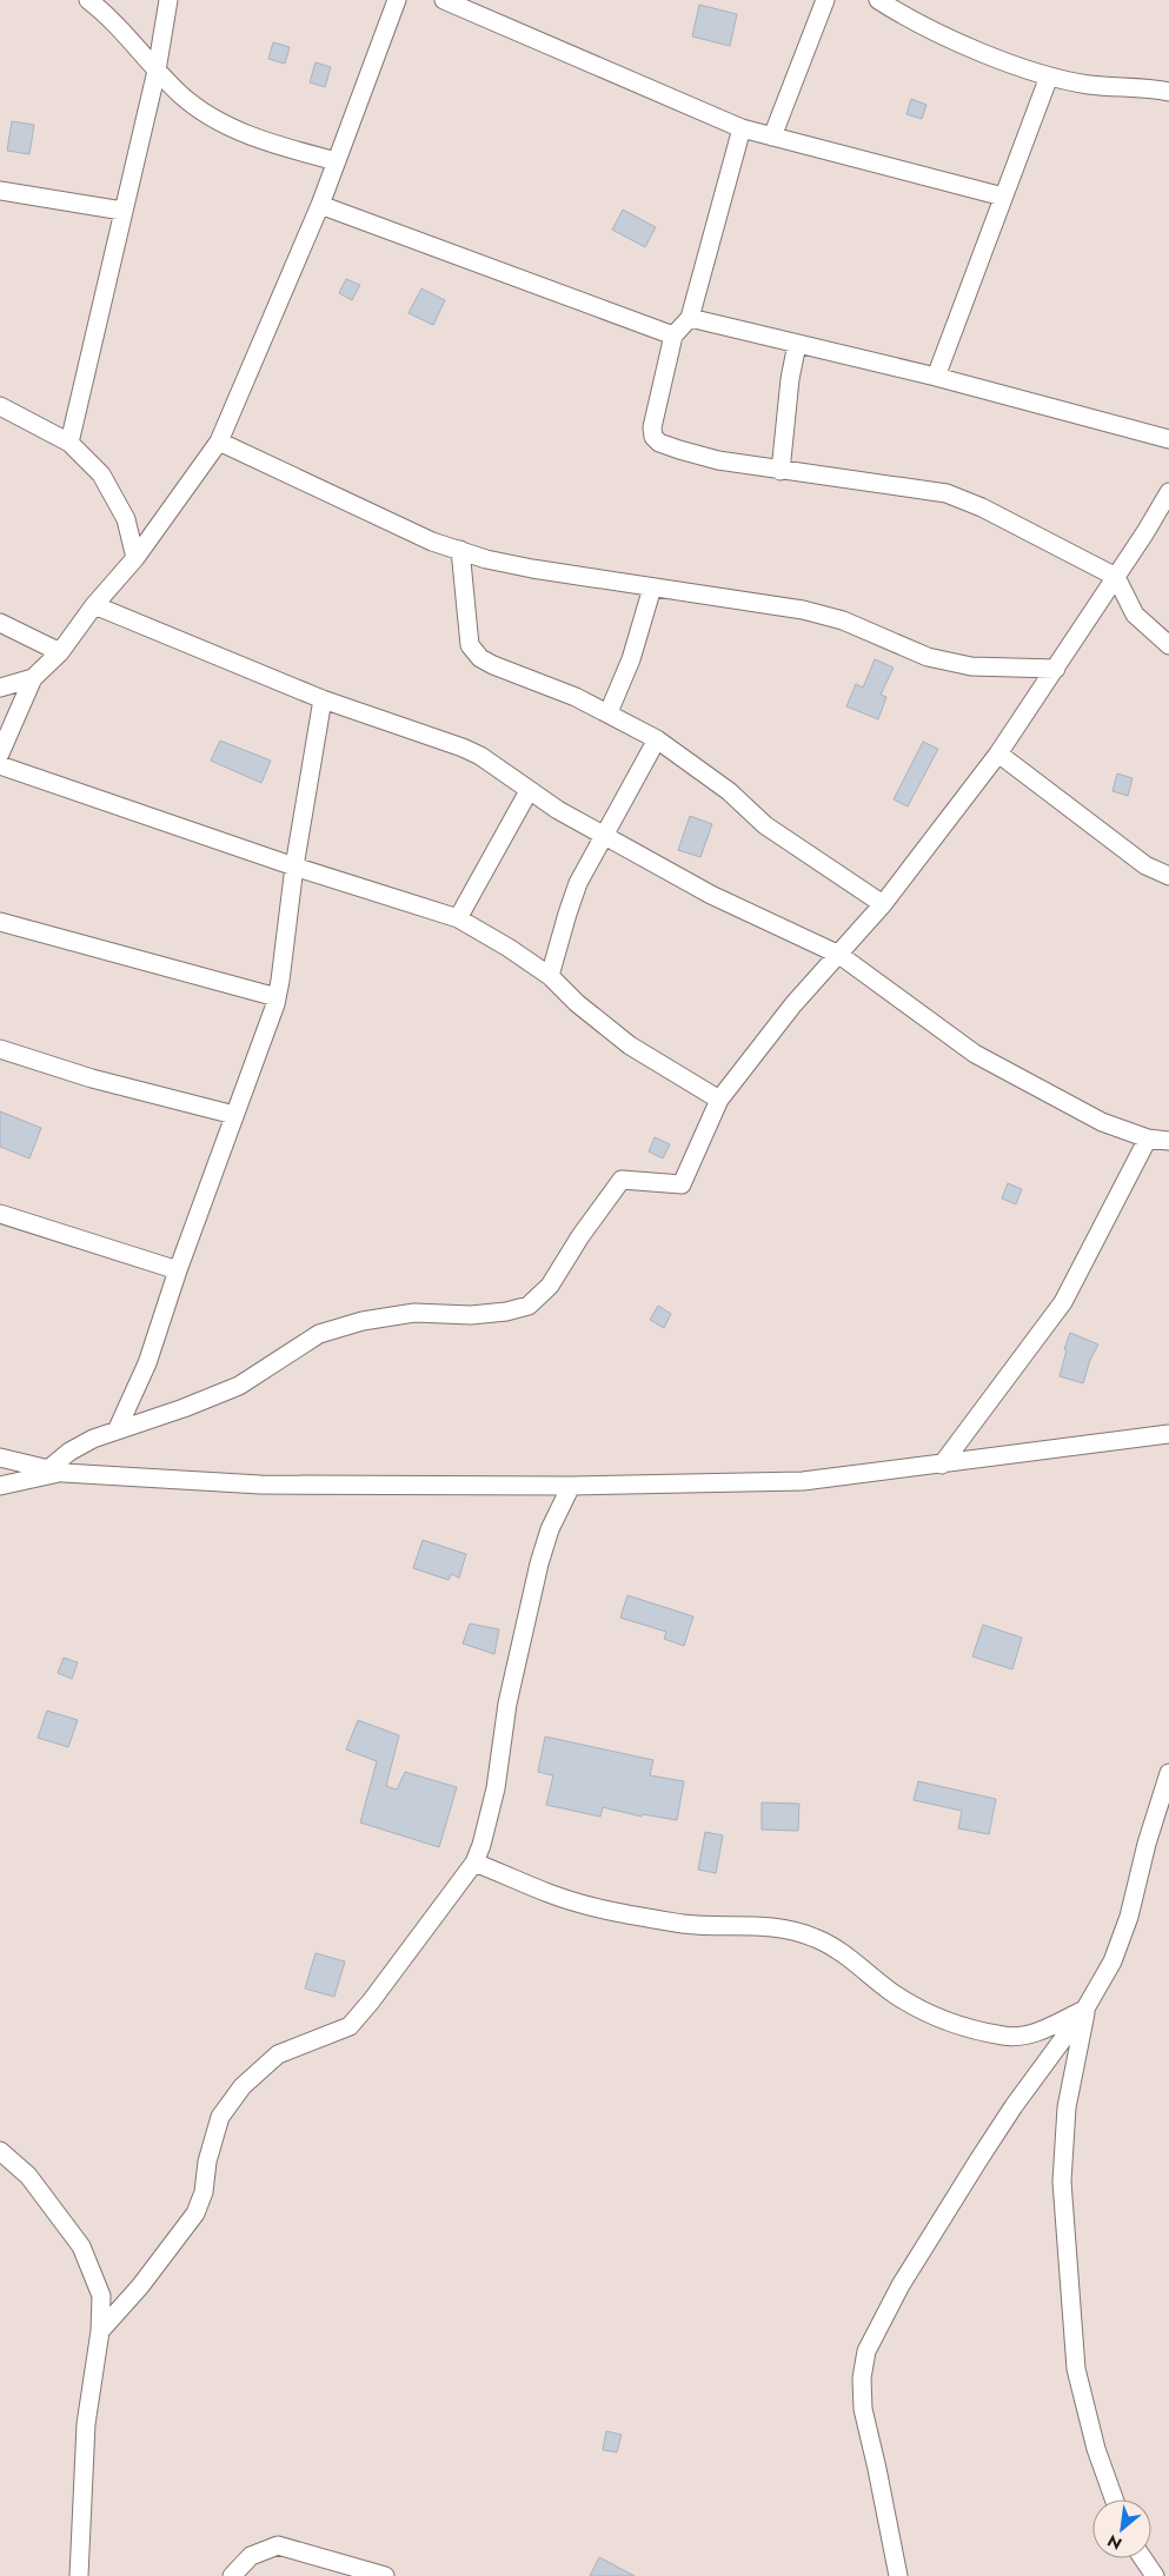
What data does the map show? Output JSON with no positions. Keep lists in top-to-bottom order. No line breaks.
{"north":"bottom left"}
